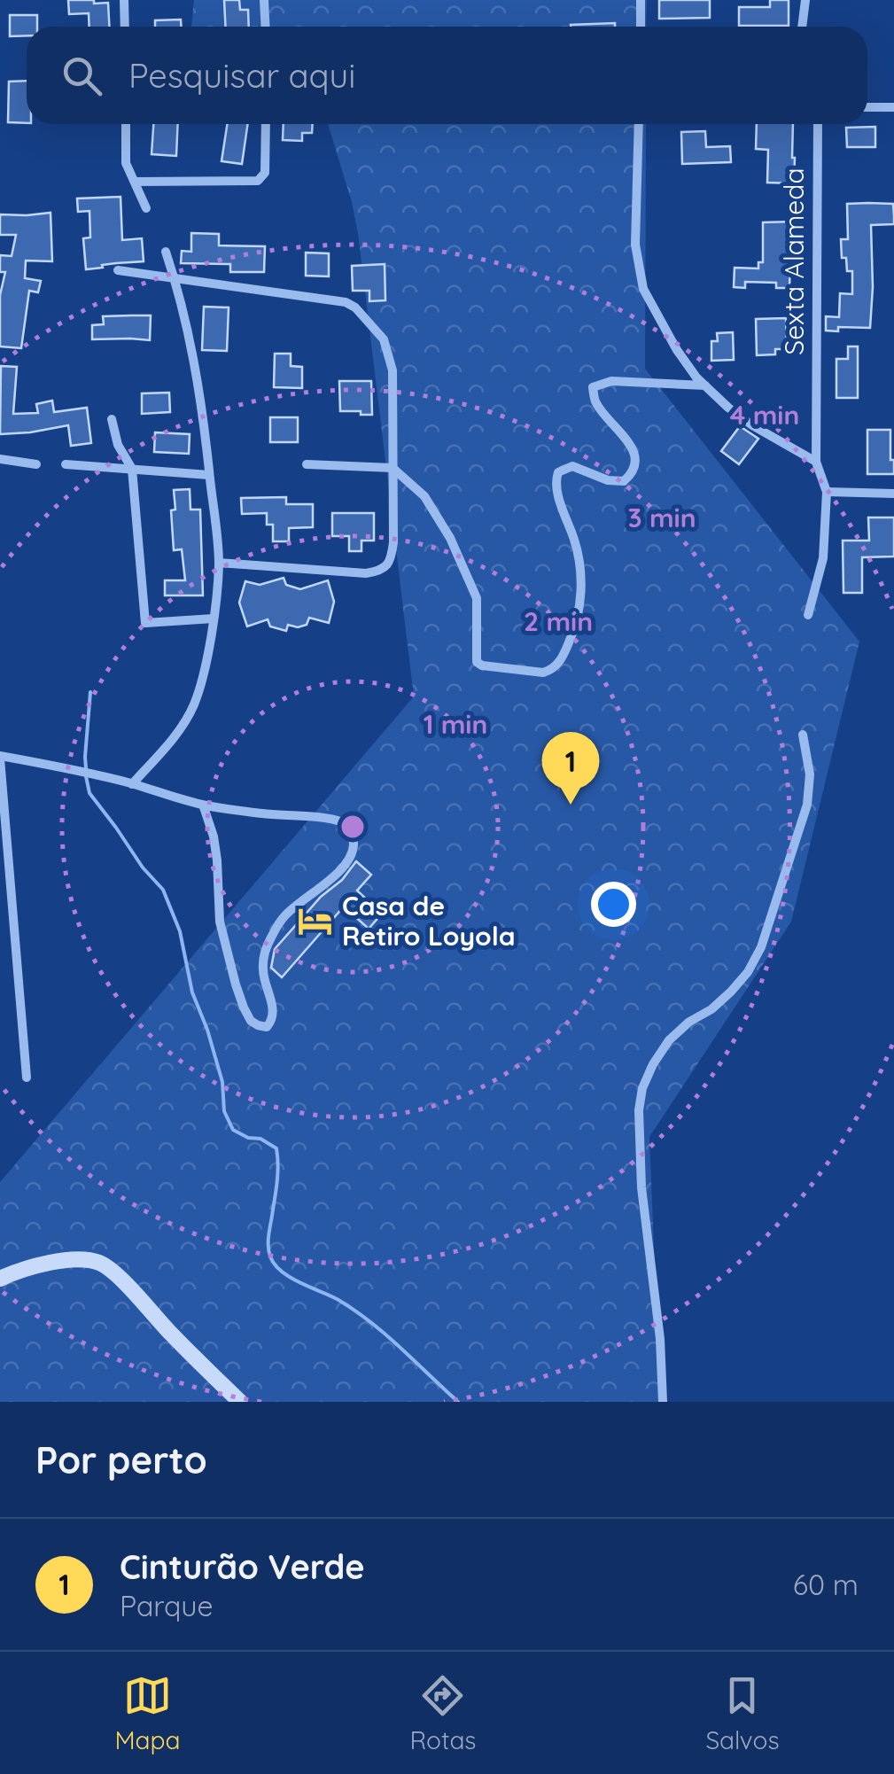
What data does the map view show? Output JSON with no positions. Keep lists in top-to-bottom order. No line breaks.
{"streets":{"street":["Sexta Alameda"]},"places":{"hotel":["Casa de Retiro Loyola"]},"page":{"search":"Pesquisar aqui","pins":"1","heading":"Por perto","list":[{"mark":"1","name":"Cinturão Verde","note":"Parque","value":"60 m"}],"nav":["Mapa","Rotas","Salvos"]},"rings":["4 min","3 min","2 min","1 min"]}
